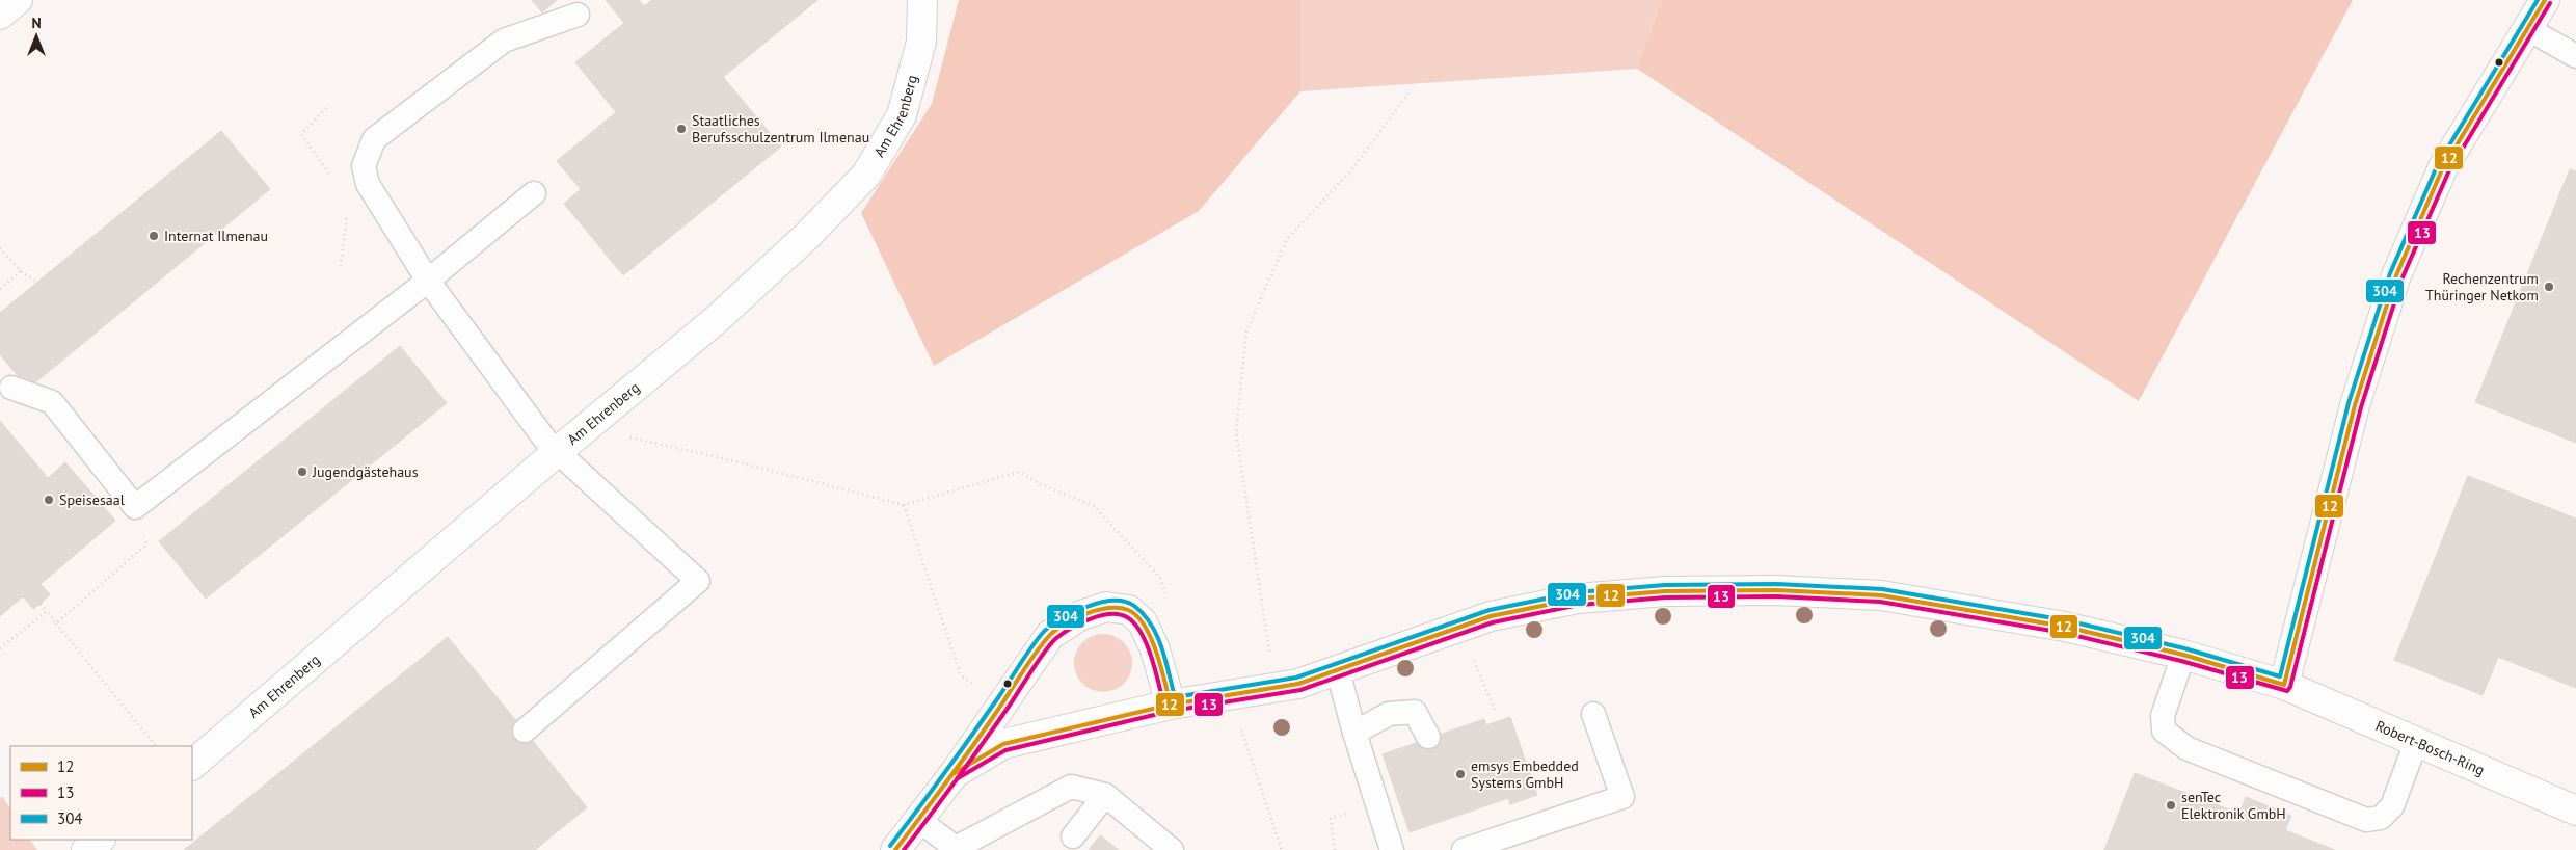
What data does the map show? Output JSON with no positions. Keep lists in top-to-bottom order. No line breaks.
{"streets":{"street":["Am Ehrenberg","Robert-Bosch-Ring"]},"places":["Staatliches Berufsschulzentrum Ilmenau","Internat Ilmenau","Rechenzentrum Thüringer Netkom","Jugendgästehaus","Speisesaal","emsys Embedded Systems GmbH","senTec Elektronik GmbH"],"lines":["transit line 12","transit line 304","transit line 13"],"legend":["12","13","304"],"north":"top"}
